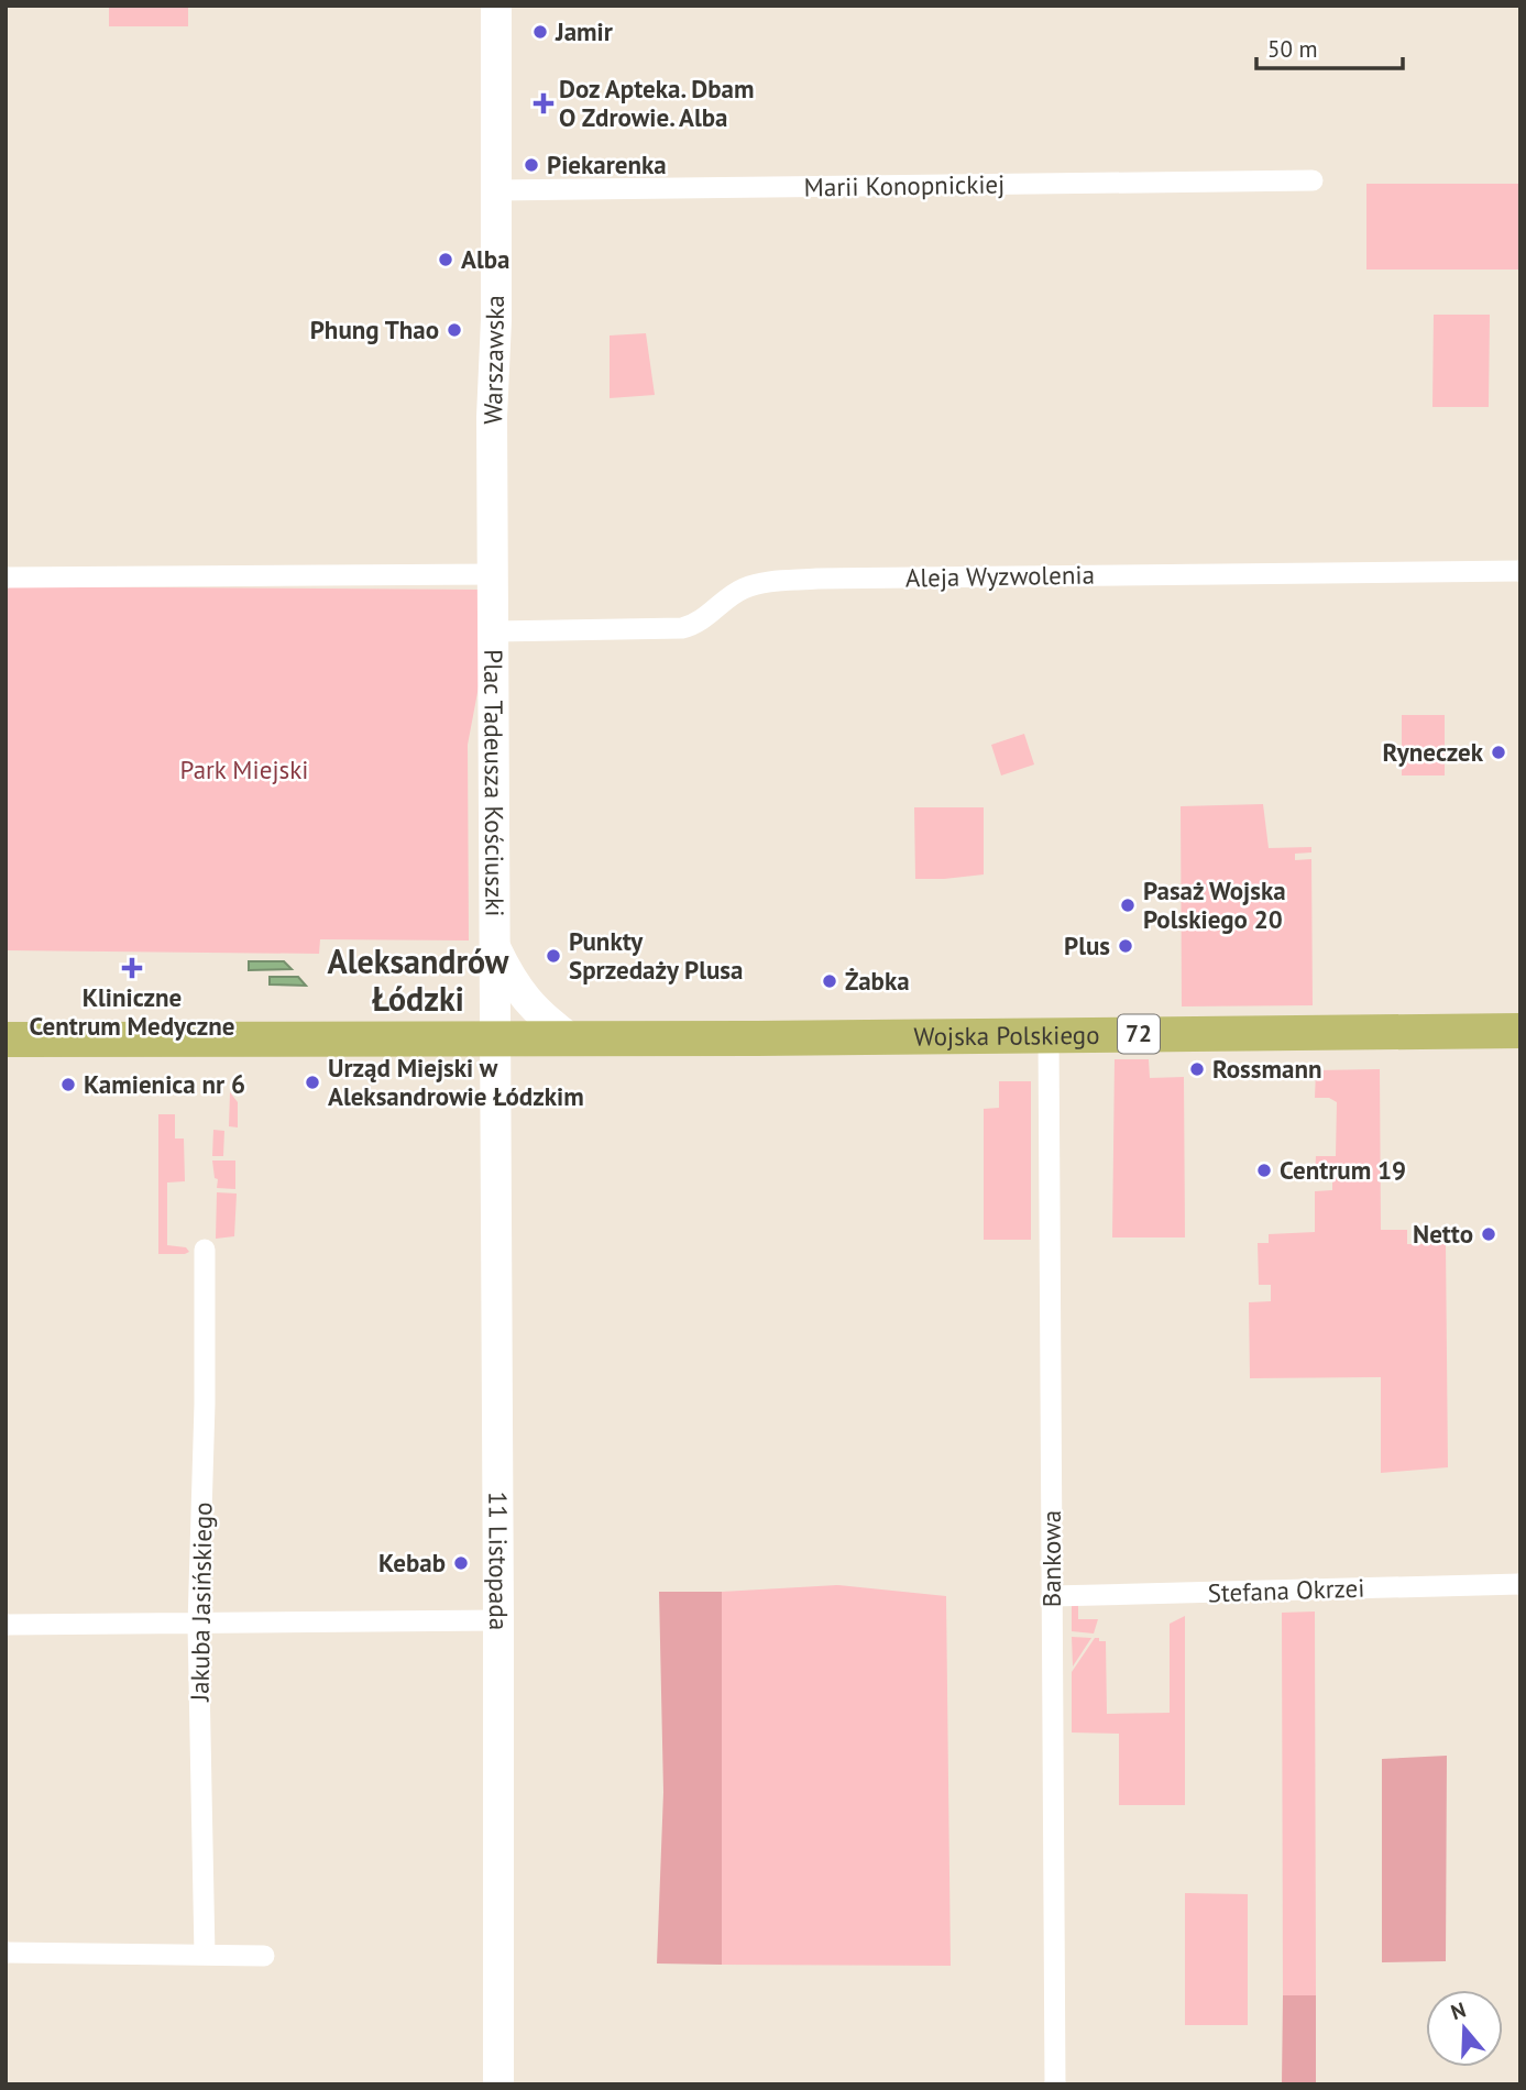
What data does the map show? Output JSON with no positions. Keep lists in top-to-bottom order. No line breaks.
{"streets":{"main road":["Warszawska","Plac Tadeusza Kościuszki","72","Wojska Polskiego","11 Listopada"],"street":["Marii Konopnickiej","Aleja Wyzwolenia","Bankowa","Stefana Okrzei","Jakuba Jasińskiego"]},"crossings":[["Marii Konopnickiej","Warszawska"],["Warszawska","Plac Tadeusza Kościuszki"],["Aleja Wyzwolenia","Plac Tadeusza Kościuszki"],["Plac Tadeusza Kościuszki","72"],["Plac Tadeusza Kościuszki","Wojska Polskiego"],["Plac Tadeusza Kościuszki","11 Listopada"],["72","Wojska Polskiego"],["72","11 Listopada"],["Wojska Polskiego","Bankowa"],["Wojska Polskiego","11 Listopada"],["Bankowa","Stefana Okrzei"]],"districts":["Aleksandrów Łódzki"],"parks":["Park Miejski"],"places":{"other":["Jamir","Piekarenka","Alba","Phung Thao","Ryneczek","Pasaż Wojska Polskiego 20","Plus","Punkty Sprzedaży Plusa","Żabka","Rossmann","Urząd Miejski w Aleksandrowie Łódzkim","Kamienica nr 6","Centrum 19","Netto","Kebab"],"health":["Doz Apteka. Dbam O Zdrowie. Alba","Kliniczne Centrum Medyczne"]},"scale_bar":"50 m","north":"top"}
